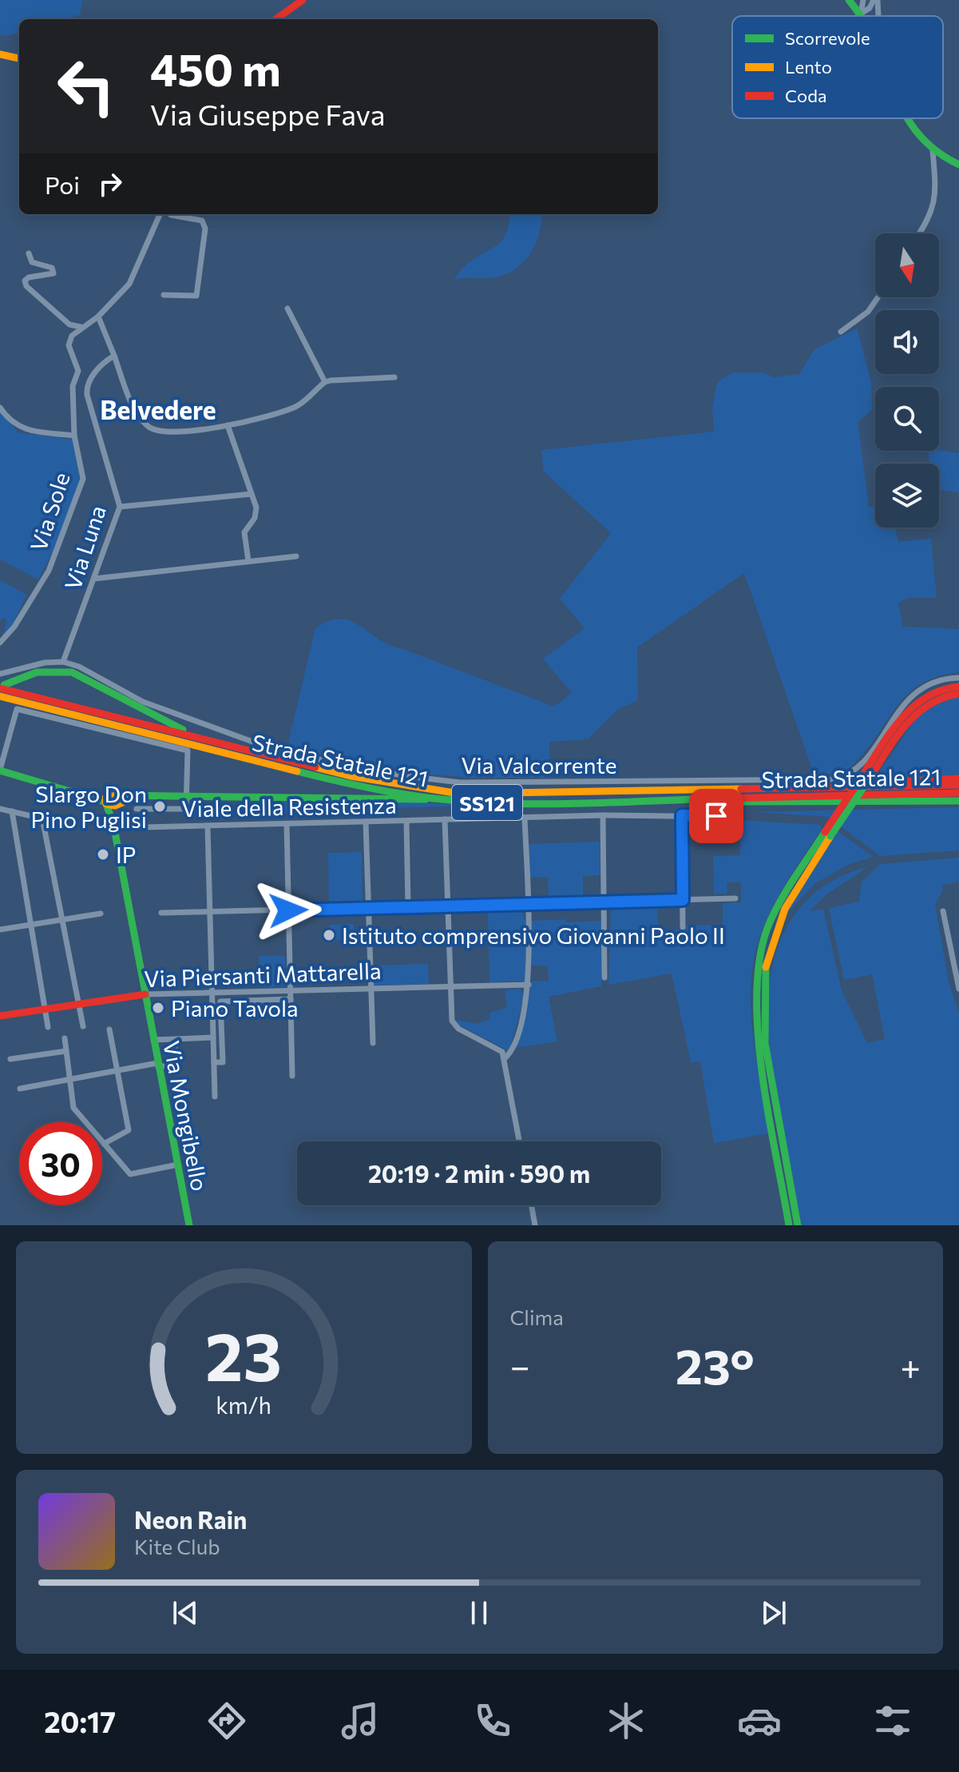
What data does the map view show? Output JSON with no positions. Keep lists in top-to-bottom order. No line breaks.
{"streets":{"main road":["Strada Statale 121","SS121","Via Piersanti Mattarella","Via Mongibello"],"street":["Via Sole","Via Luna","Via Valcorrente","Viale della Resistenza"]},"crossings":[["Via Luna","Via Valcorrente"],["Viale della Resistenza","Via Mongibello"],["Via Piersanti Mattarella","Via Mongibello"]],"districts":["Belvedere"],"places":["Slargo Don Pino Puglisi","IP","Istituto comprensivo Giovanni Paolo II","Piano Tavola"],"legend":["Scorrevole","Lento","Coda"],"north":"bottom","page":{"turn":["450 m","Via Giuseppe Fava"],"then":"Poi","limit":"30","trip":"20:19 · 2 min · 590 m","tile":"Clima","heat":["−","23°","+"],"song":["Neon Rain","Kite Club"],"tabs":"20:17","gauge":["23","km/h"]}}
